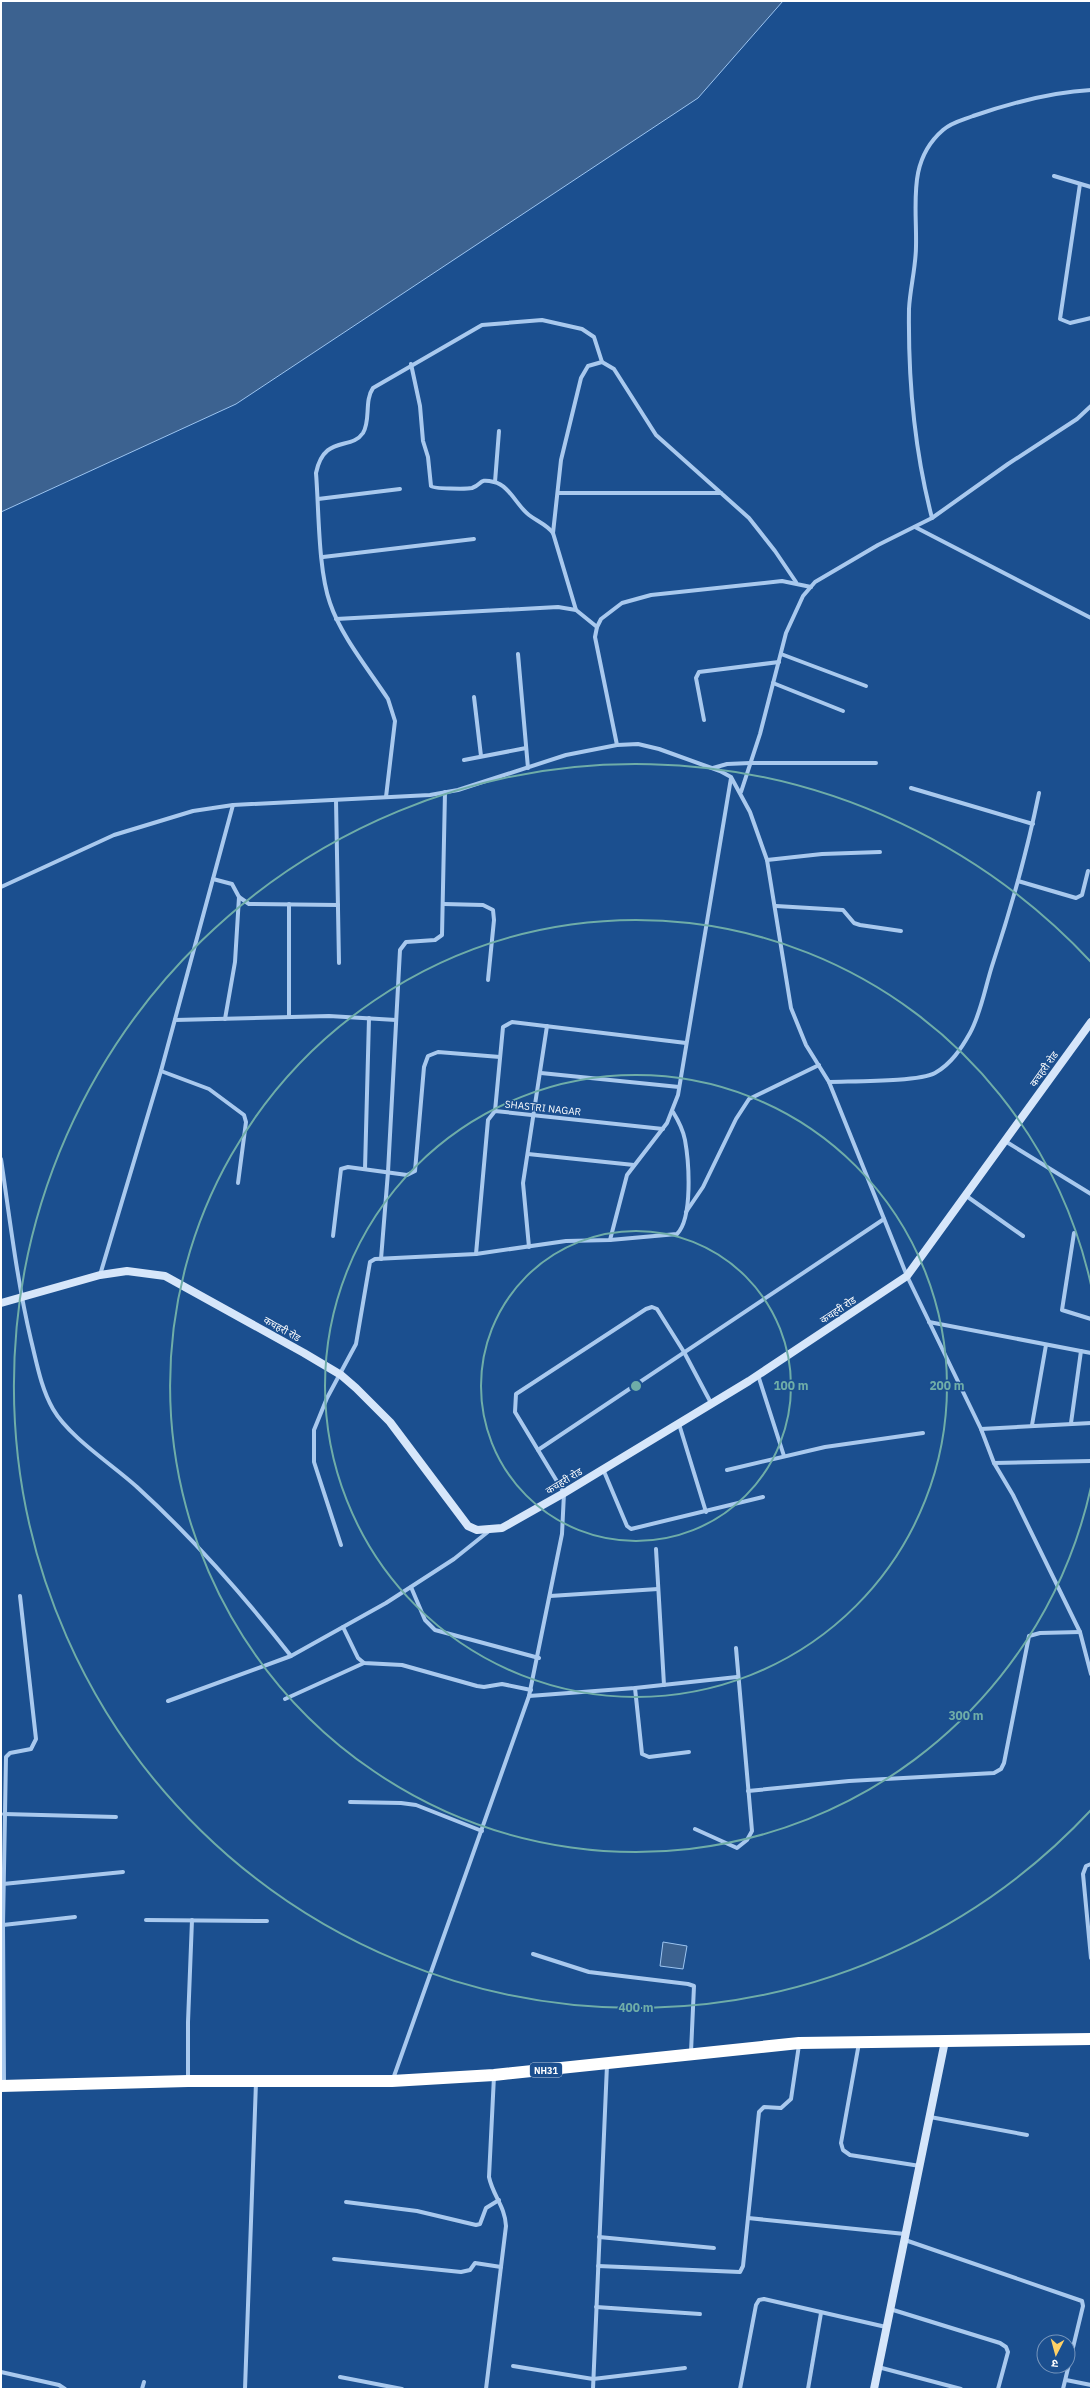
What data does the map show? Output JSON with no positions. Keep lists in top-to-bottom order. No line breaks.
{"streets":{"highway":["NH31"],"main road":["कचहरी रोड"],"street":["SHASTRI NAGAR"]},"north":"bottom","rings":["100 m","200 m","300 m","400 m"]}
